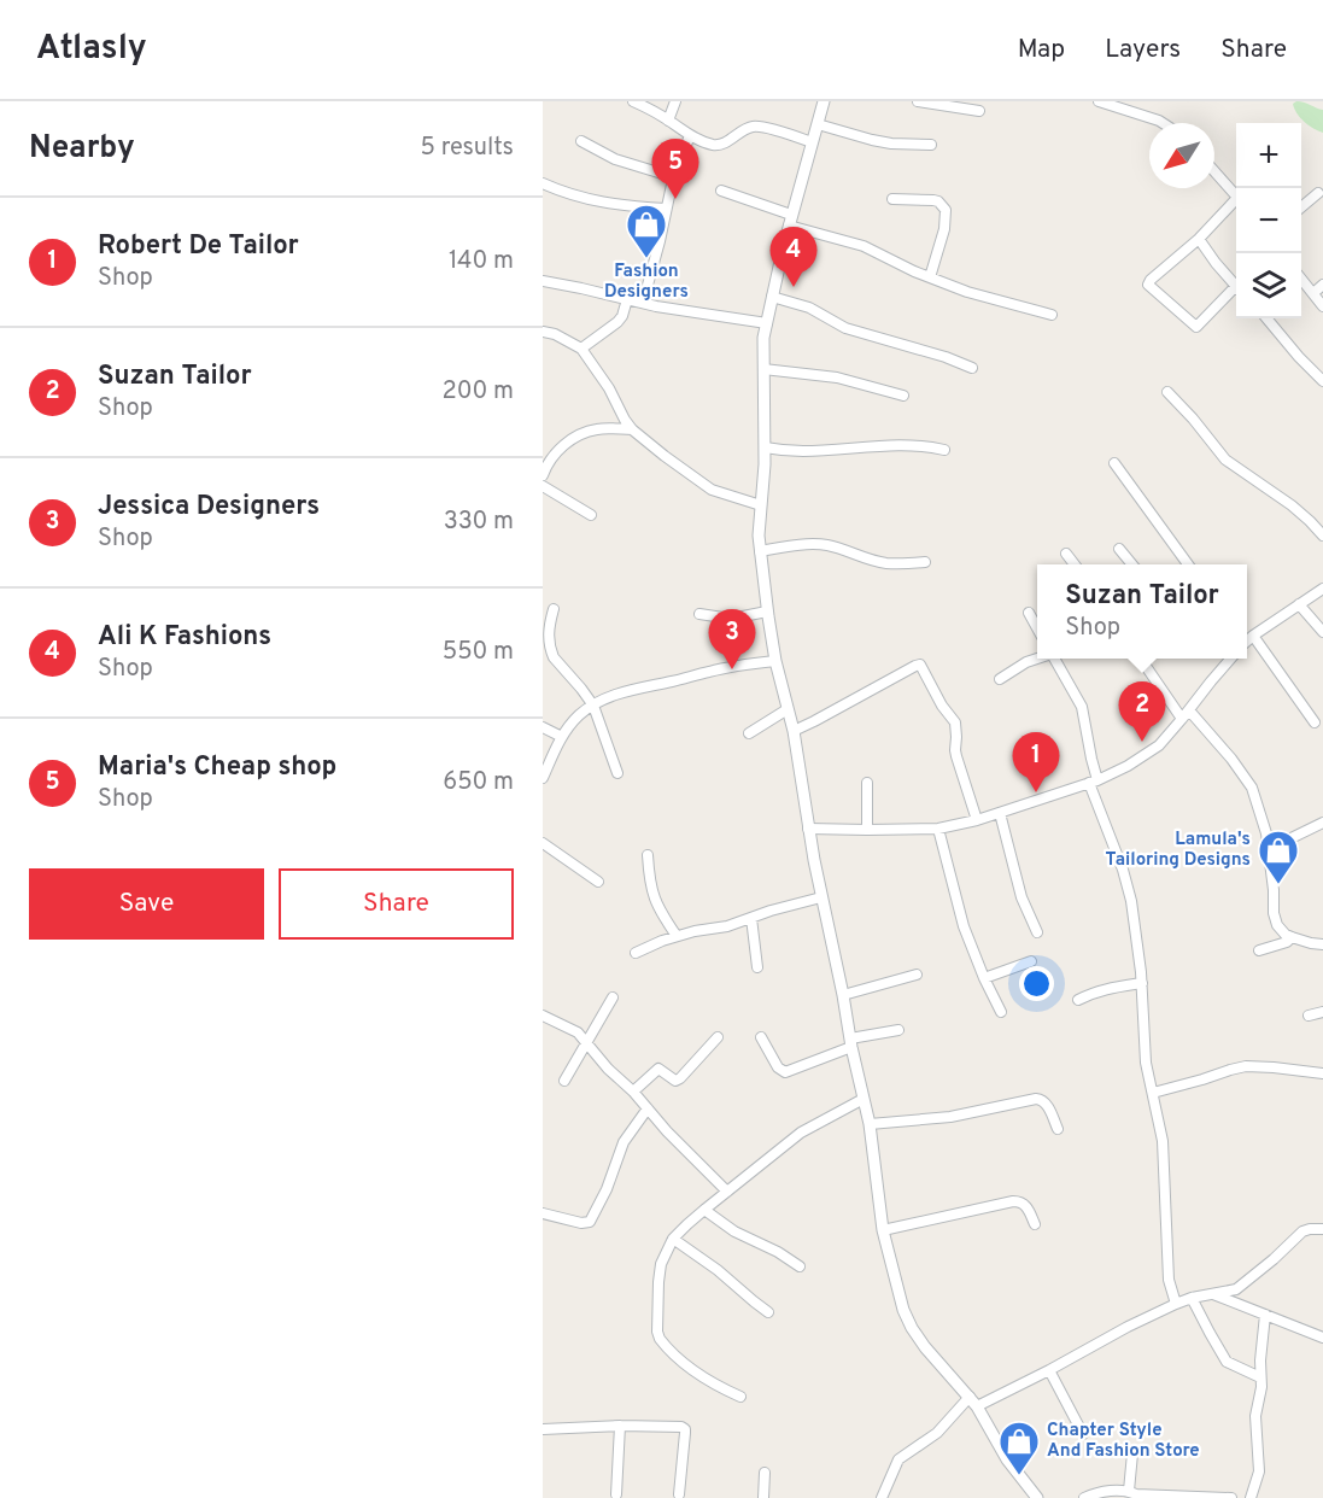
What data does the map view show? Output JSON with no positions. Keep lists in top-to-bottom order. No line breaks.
{"places":{"shop":["Fashion Designers","Lamula's Tailoring Designs","Chapter Style And Fashion Store"]},"north":"bottom left","page":{"header":"Atlasly","nav":["Map","Layers","Share"],"heading":["Nearby","5 results"],"map_buttons":["+","−"],"pins":["5","4","3","2","1"],"list":[{"mark":"1","name":"Robert De Tailor","note":"Shop","value":"140 m"},{"mark":"2","name":"Suzan Tailor","note":"Shop","value":"200 m"},{"mark":"3","name":"Jessica Designers","note":"Shop","value":"330 m"},{"mark":"4","name":"Ali K Fashions","note":"Shop","value":"550 m"},{"mark":"5","name":"Maria's Cheap shop","note":"Shop","value":"650 m"}],"popup":["Suzan Tailor","Shop"],"buttons":["Save","Share"]}}
